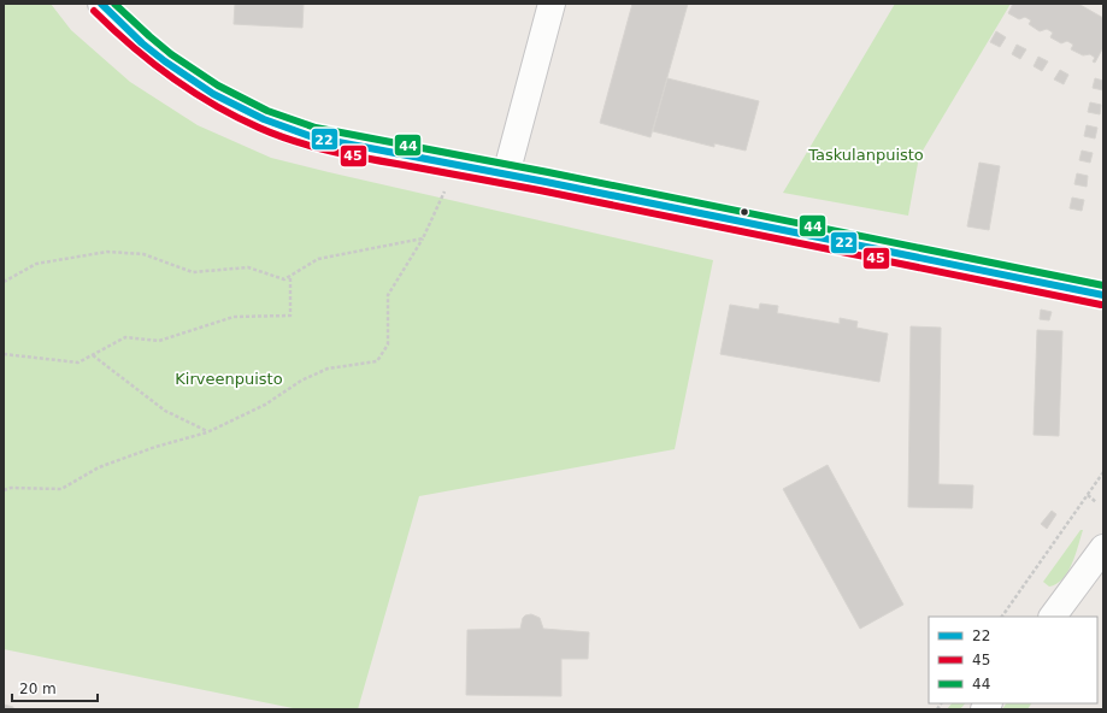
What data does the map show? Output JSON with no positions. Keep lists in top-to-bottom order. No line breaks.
{"parks":["Taskulanpuisto","Kirveenpuisto"],"lines":["transit line 22","transit line 44","transit line 45"],"legend":["22","45","44"],"scale_bar":"20 m"}
